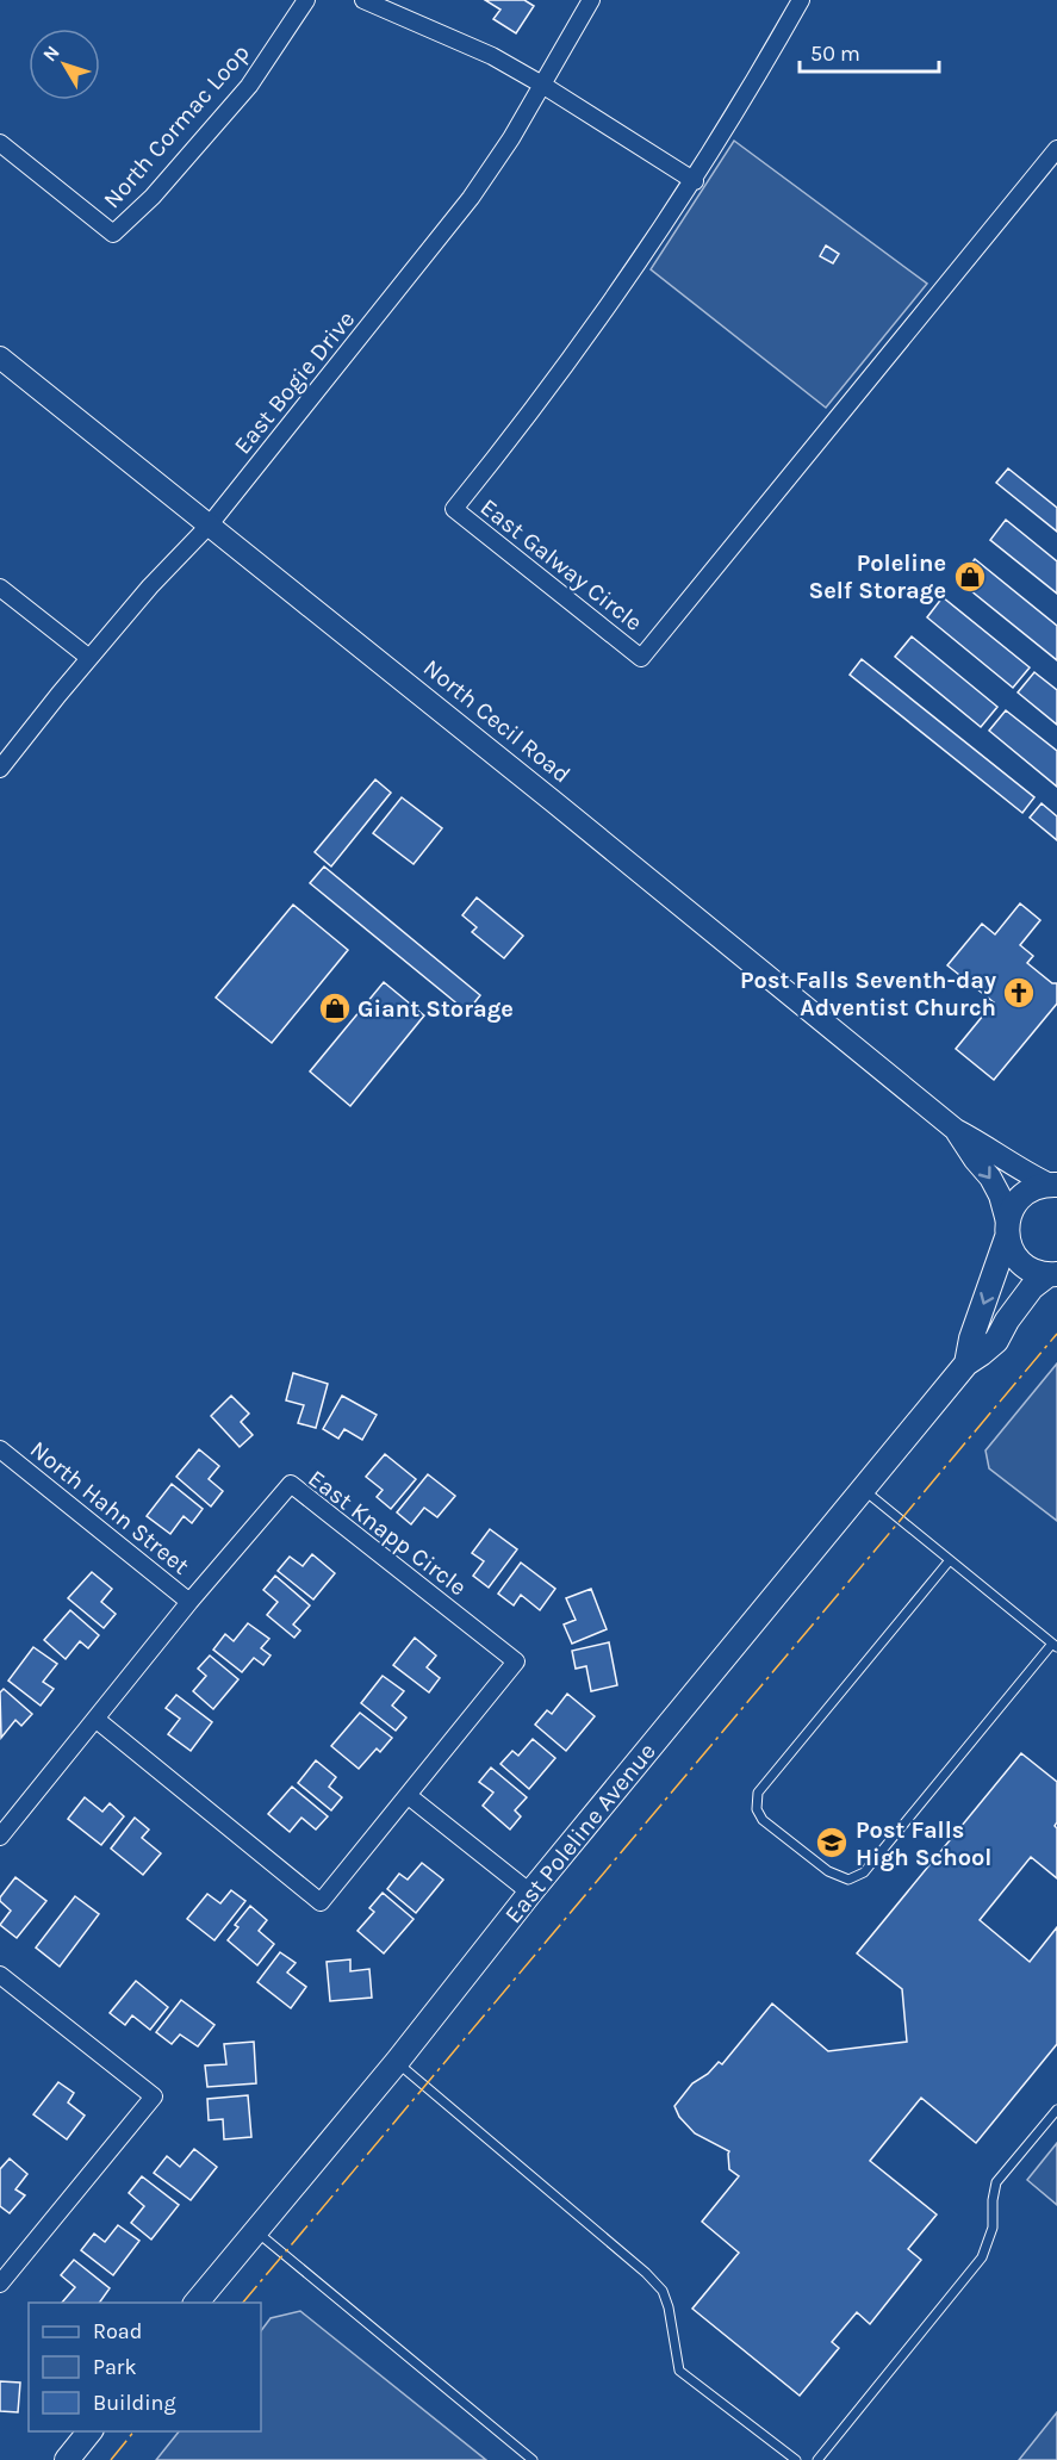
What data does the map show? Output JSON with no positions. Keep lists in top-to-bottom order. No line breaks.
{"streets":{"main road":["East Poleline Avenue"],"street":["North Cormac Loop","East Bogie Drive","East Galway Circle","North Cecil Road","North Hahn Street","East Knapp Circle"]},"crossings":[["East Bogie Drive","North Cecil Road"],["North Cecil Road","East Poleline Avenue"],["North Hahn Street","East Knapp Circle"]],"places":{"shop":["Poleline Self Storage","Giant Storage"],"church":["Post Falls Seventh-day Adventist Church"],"school or university":["Post Falls High School"]},"legend":["Road","Park","Building"],"scale_bar":"50 m","north":"top left"}
